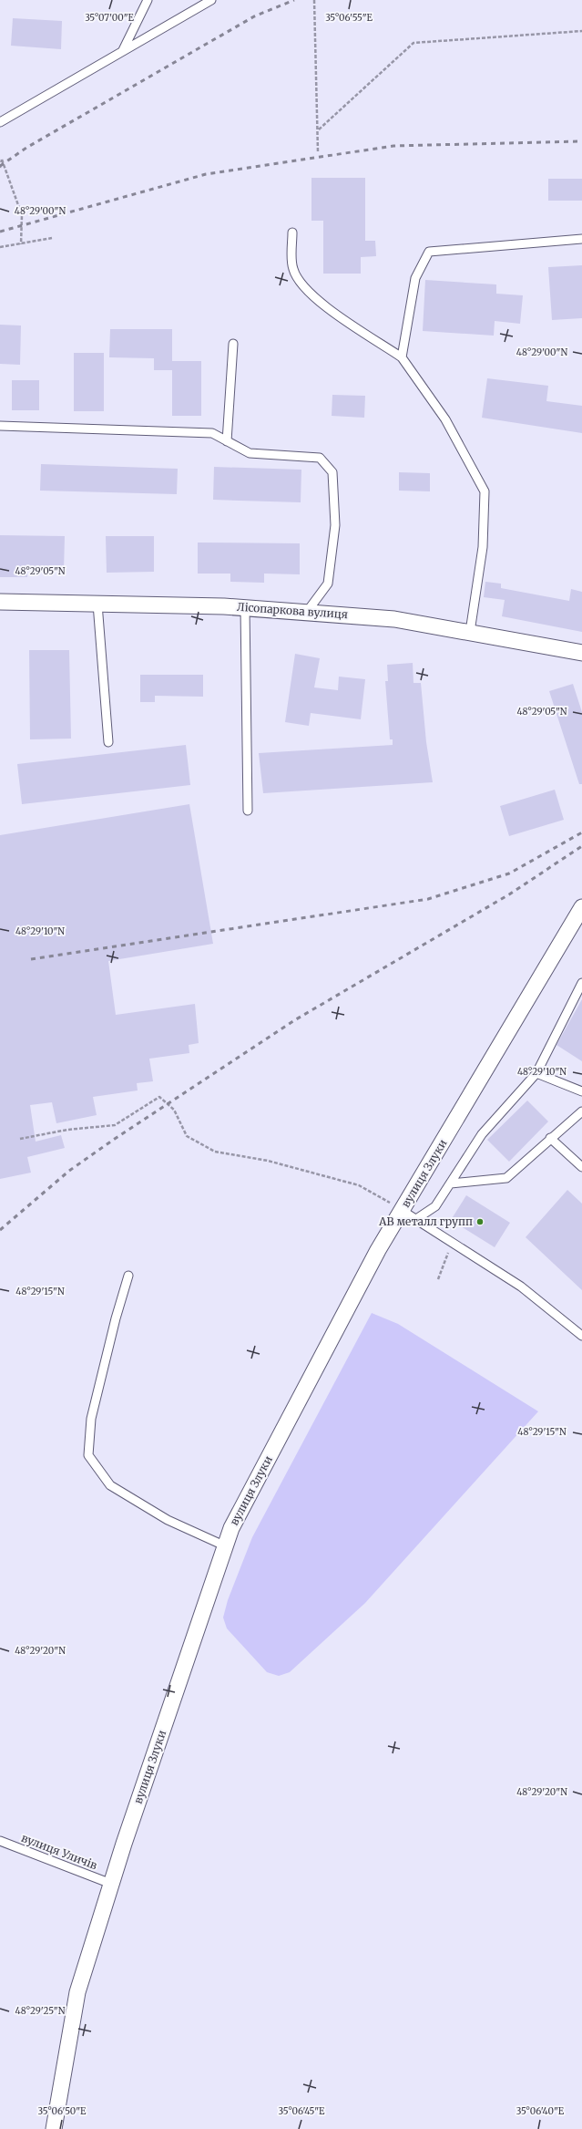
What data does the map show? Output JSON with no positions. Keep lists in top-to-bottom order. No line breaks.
{"streets":{"street":["Лісопаркова вулиця","вулиця Злуки"],"lane":["вулиця Уличів"]},"crossings":[["вулиця Злуки","вулиця Уличів"]],"places":["АВ металл групп"],"coordinates":["35°07'00\"E","35°06'55\"E","48°29'00\"N","48°29'05\"N","48°29'10\"N","48°29'15\"N","48°29'20\"N","48°29'25\"N","35°06'50\"E","35°06'45\"E","35°06'40\"E"]}
